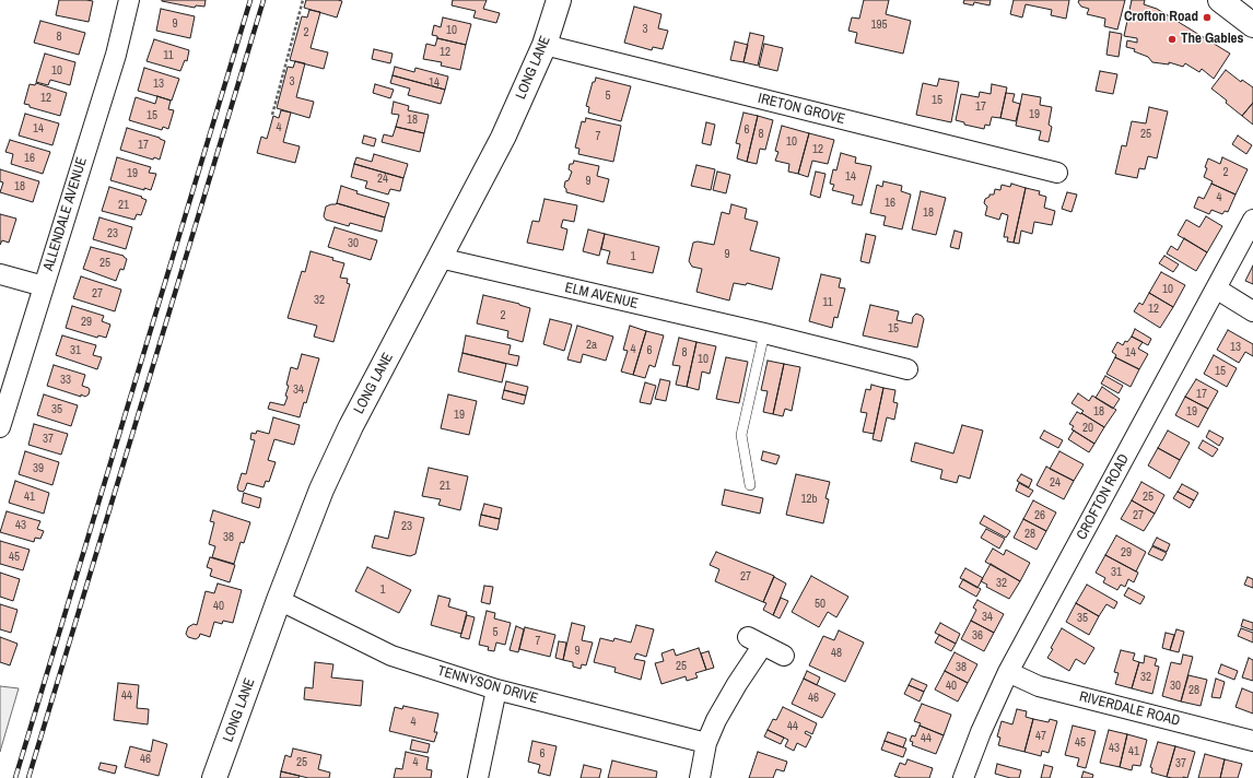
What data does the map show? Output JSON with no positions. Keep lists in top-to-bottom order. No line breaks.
{"streets":{"street":["LONG LANE","IRETON GROVE","ALLENDALE AVENUE","ELM AVENUE","CROFTON ROAD","TENNYSON DRIVE","RIVERDALE ROAD"]},"crossings":[["LONG LANE","IRETON GROVE"],["LONG LANE","ELM AVENUE"],["LONG LANE","TENNYSON DRIVE"],["CROFTON ROAD","RIVERDALE ROAD"]],"places":["Crofton Road","The Gables"],"house_numbers":["9","195","3","10","2","8","12","11","10","3","14","13","5","12","15","17","19","15","18","4","14","6","8","25","7","10","17","12","16","2","19","14","24","9","18","4","16","21","18","23","30","9","1","25","10","27","32","11","12","2","29","15","2a","13","4","31","6","8","14","10","15","33","34","17","35","18","19","19","20","37","39","24","21","41","25","12b","26","27","43","23","28","38","29","45","31","27","32","1","50","40","34","35","5","36","7","9","48","25","38","32","40","30","28","44","46","4","44","47","44","45","43","41","6","46","25","4","37"]}
